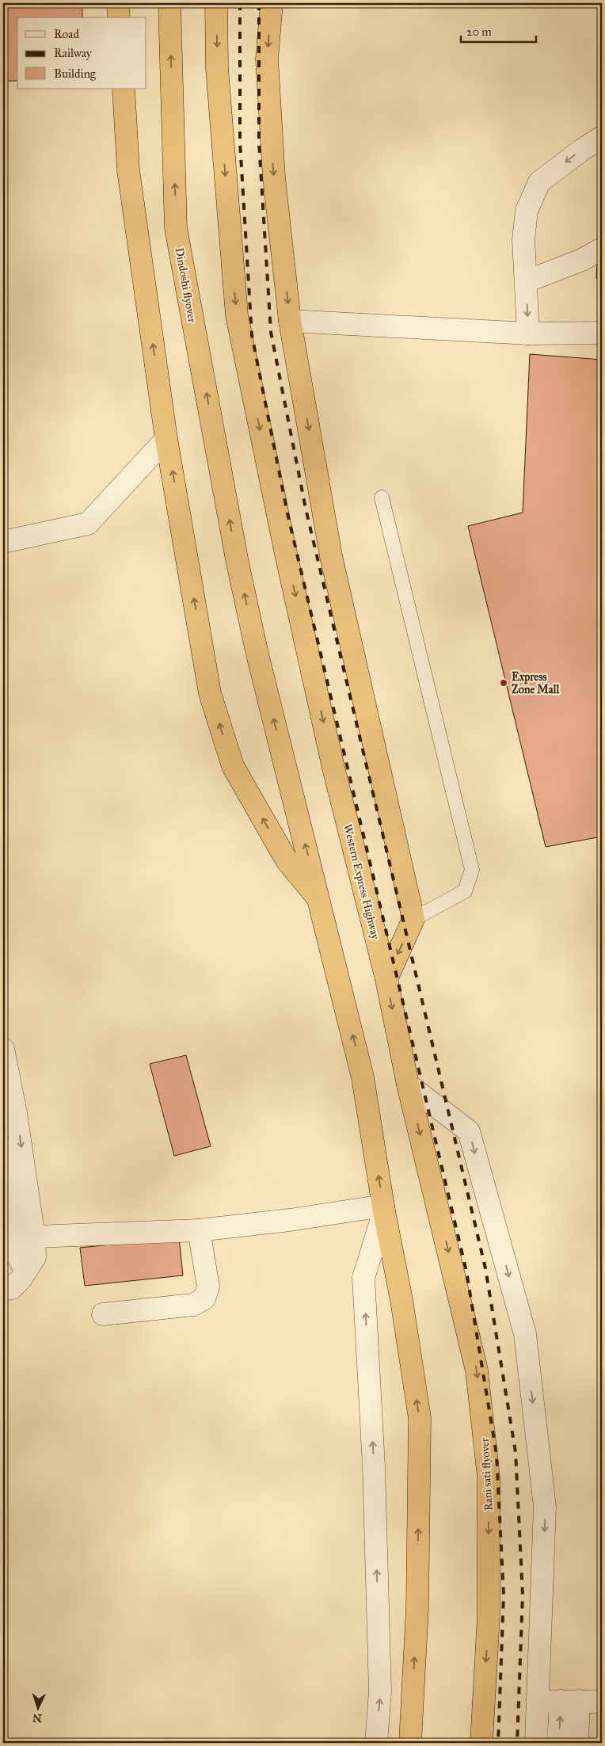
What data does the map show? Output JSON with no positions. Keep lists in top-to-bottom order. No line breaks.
{"streets":{"highway":["Dindoshi flyover","Western Express Highway","Rani sati flyover"]},"crossings":[["Western Express Highway","Rani sati flyover"]],"places":["Express Zone Mall"],"legend":["Road","Railway","Building"],"scale_bar":"20 m","north":"bottom"}
